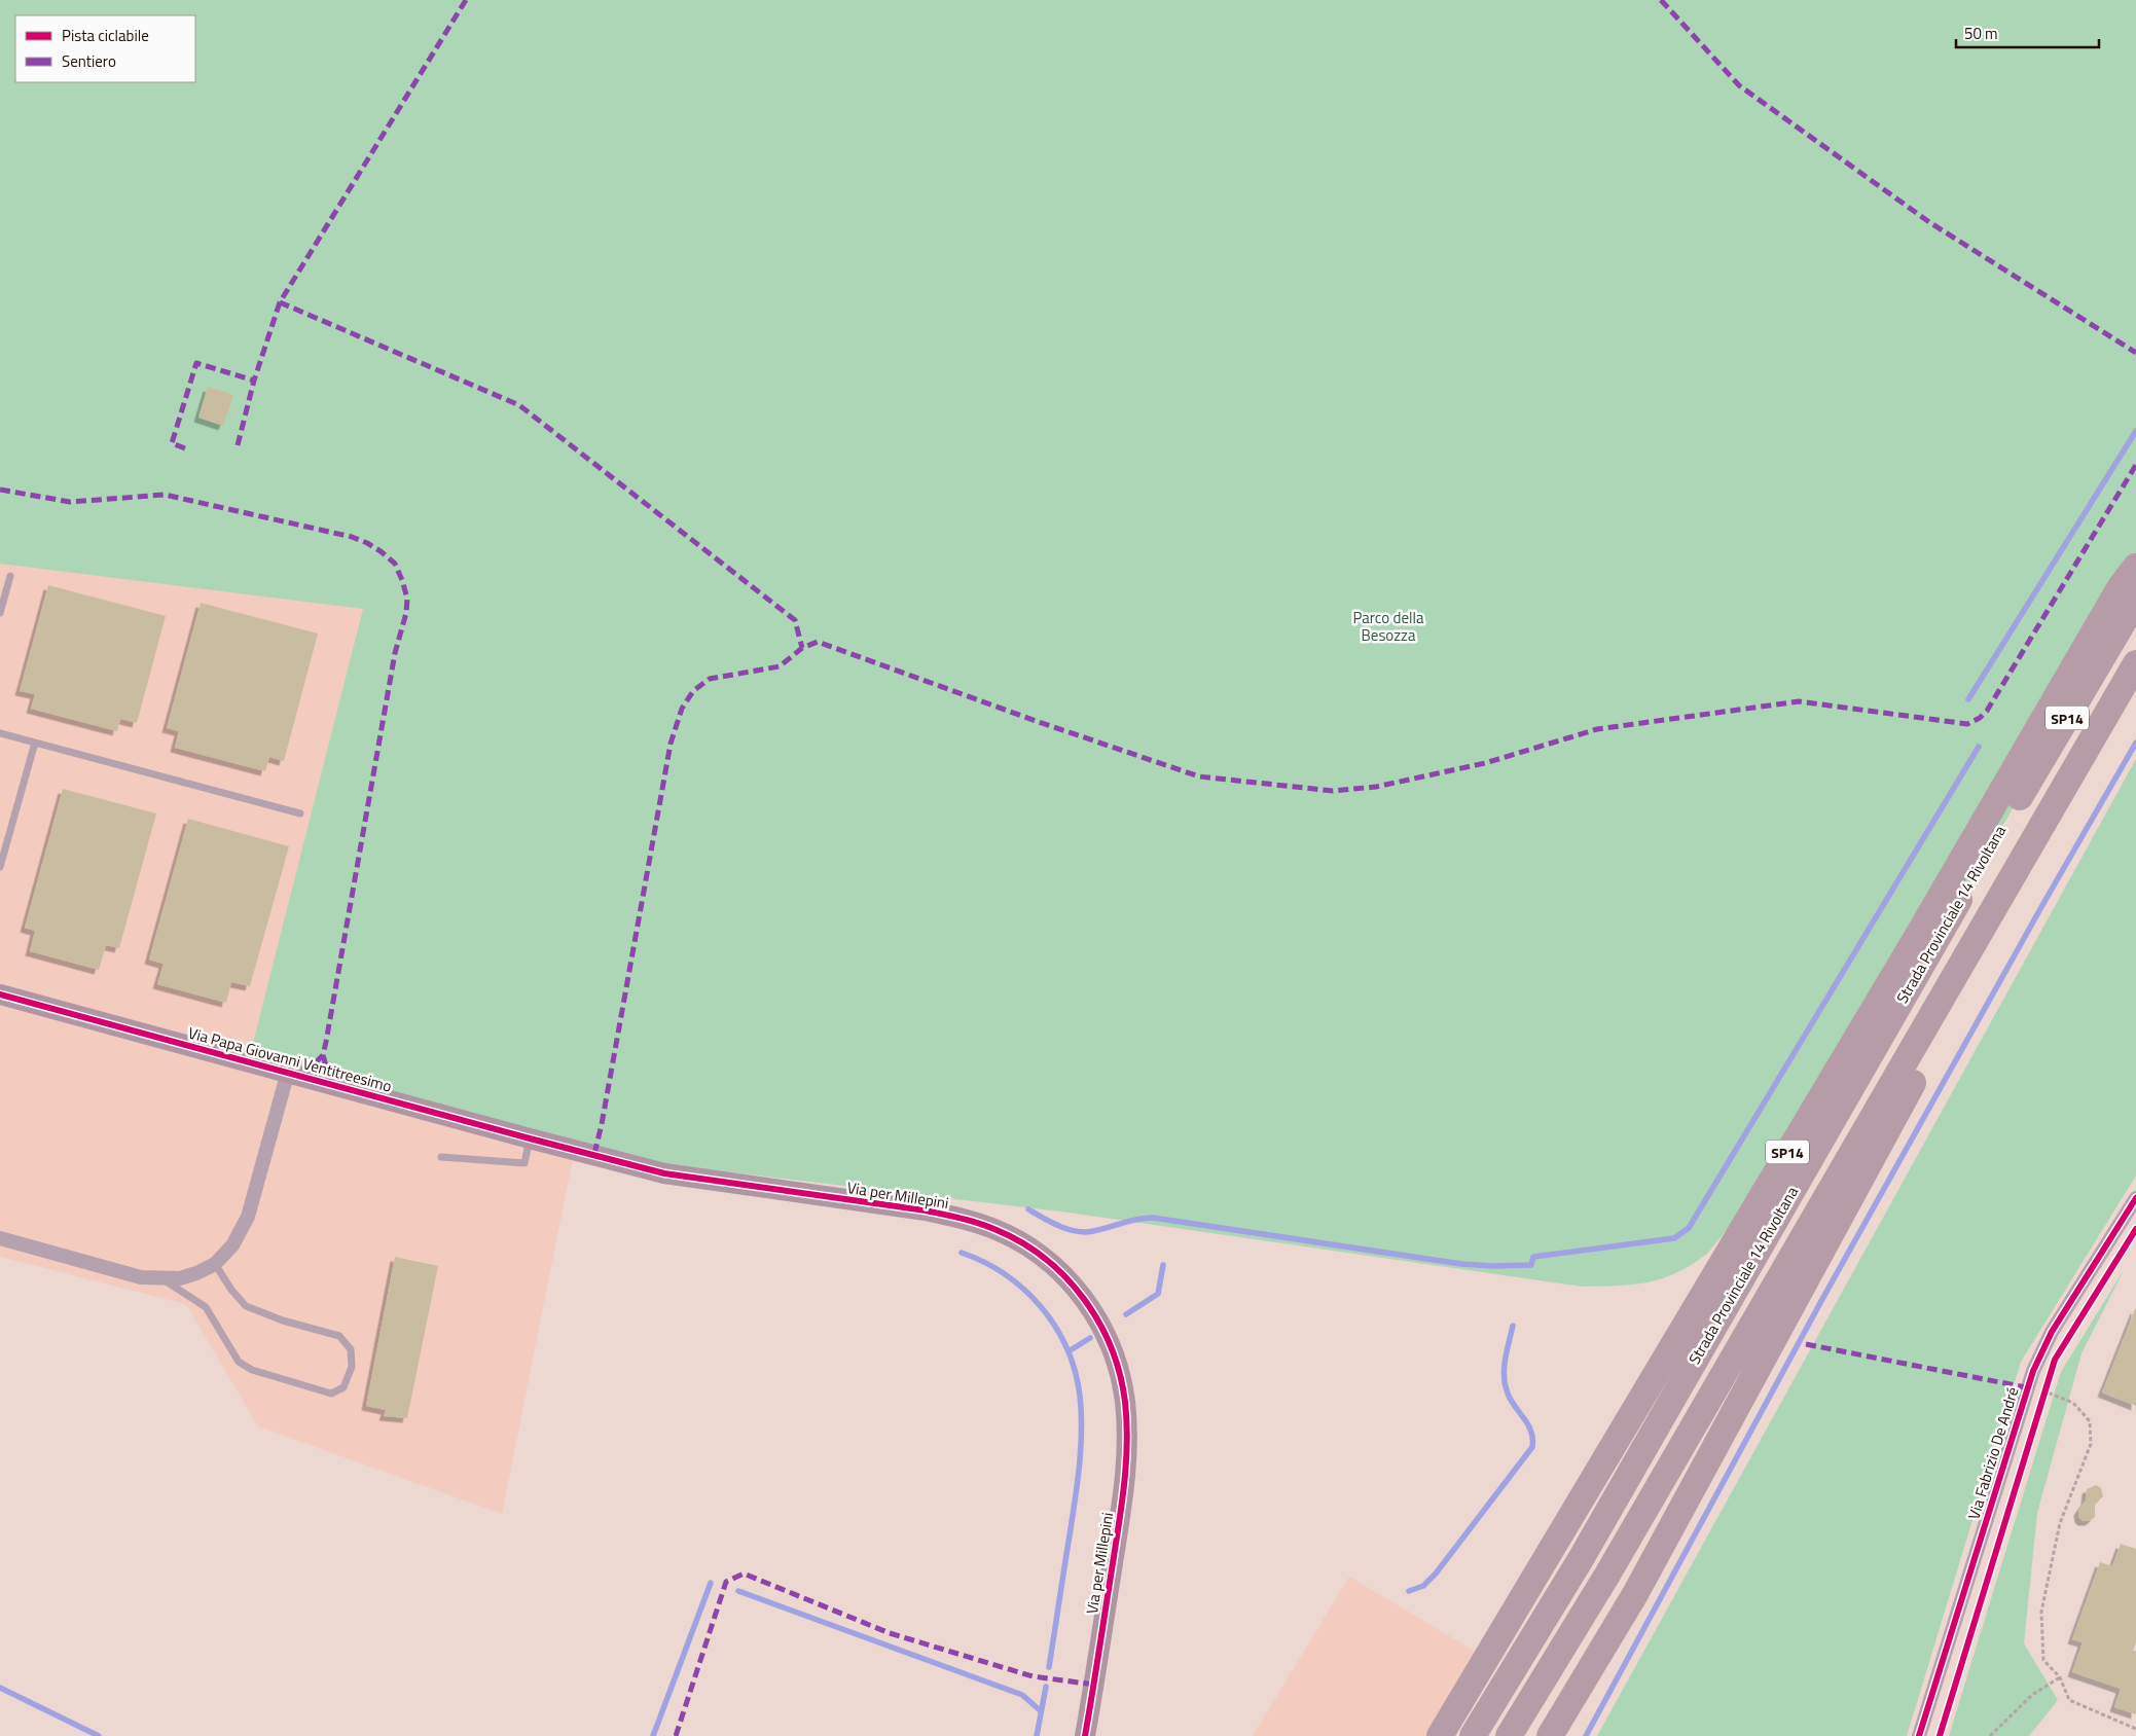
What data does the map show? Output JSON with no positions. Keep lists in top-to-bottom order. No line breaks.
{"streets":{"highway":["SP14","Strada Provinciale 14 Rivoltana"],"street":["Via Papa Giovanni Ventitreesimo","Via per Millepini","Via Fabrizio De André"]},"crossings":[["Via Papa Giovanni Ventitreesimo","Via per Millepini"]],"parks":["Parco della Besozza"],"legend":["Pista ciclabile","Sentiero"],"scale_bar":"50 m"}
